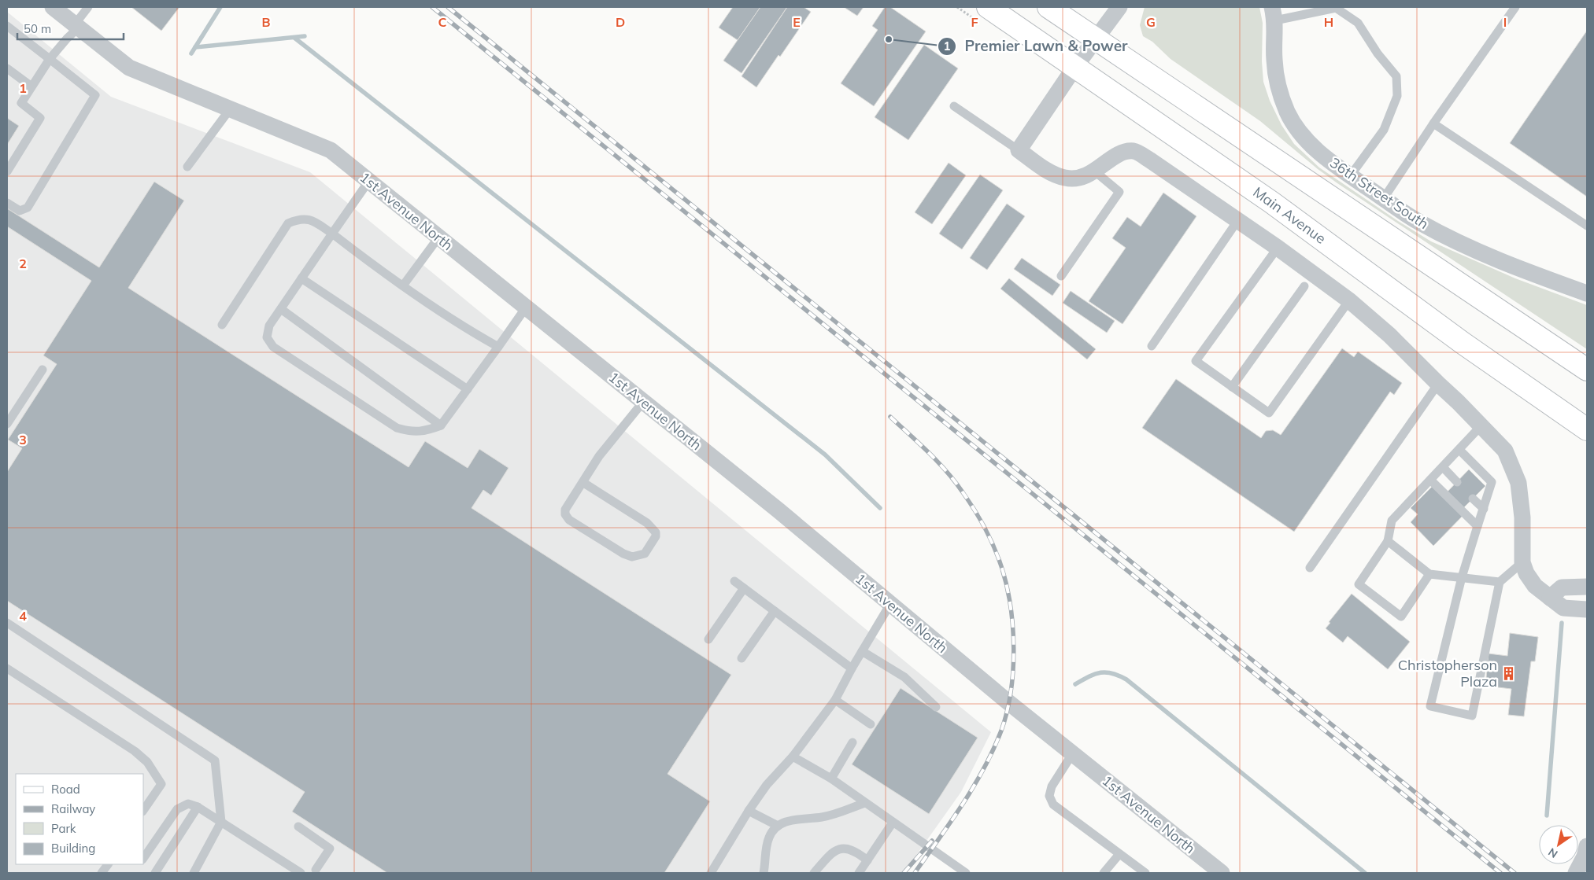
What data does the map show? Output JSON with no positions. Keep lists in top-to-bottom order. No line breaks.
{"streets":{"main road":["Main Avenue"],"street":["36th Street South","1st Avenue North"]},"places":{"other":["Premier Lawn & Power"],"building":["Christopherson Plaza"]},"legend":["Road","Railway","Park","Building"],"scale_bar":"50 m","north":"bottom left","grid":{"columns":["B","C","D","E","F","G","H","I"],"rows":["1","2","3","4"]}}
